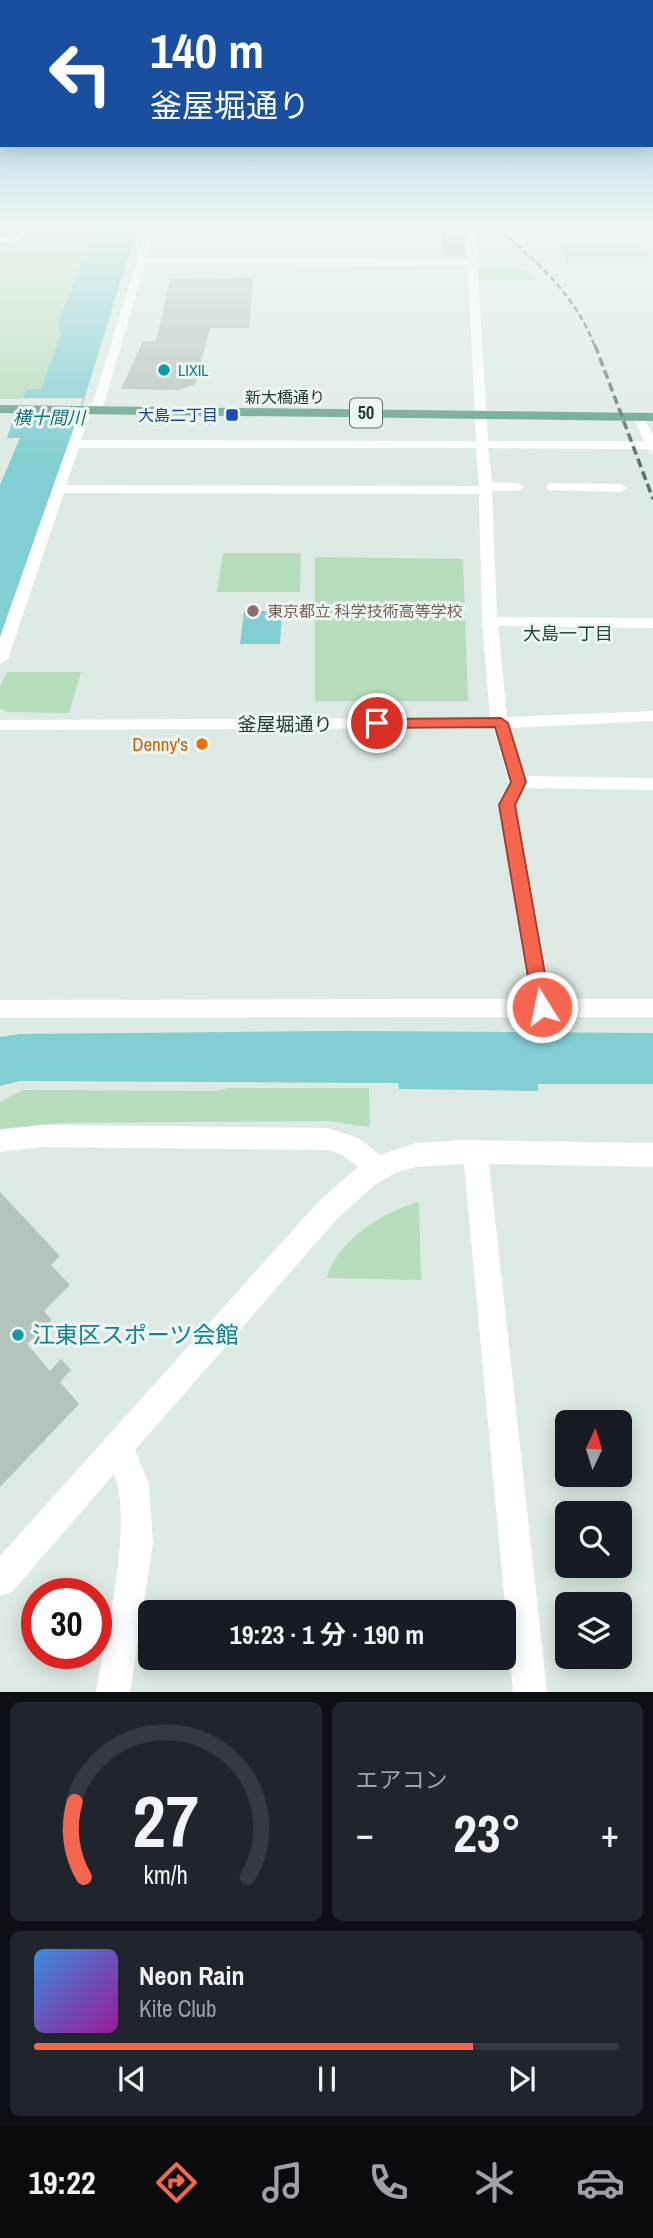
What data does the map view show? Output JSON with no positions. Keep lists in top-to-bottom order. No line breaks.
{"streets":{"main road":["新大橋通り","50"],"street":["釜屋堀通り"]},"districts":["大島一丁目"],"water":["横十間川"],"places":{"other":["LIXIL","東京都立 科学技術高等学校","Denny's","江東区スポーツ会館"],"transit":["大島二丁目"]},"north":"top","page":{"turn":["140 m","釜屋堀通り"],"limit":"30","trip":"19:23 · 1 分 · 190 m","tile":"エアコン","heat":["−","23°","+"],"song":["Neon Rain","Kite Club"],"tabs":"19:22","gauge":["27","km/h"]}}
